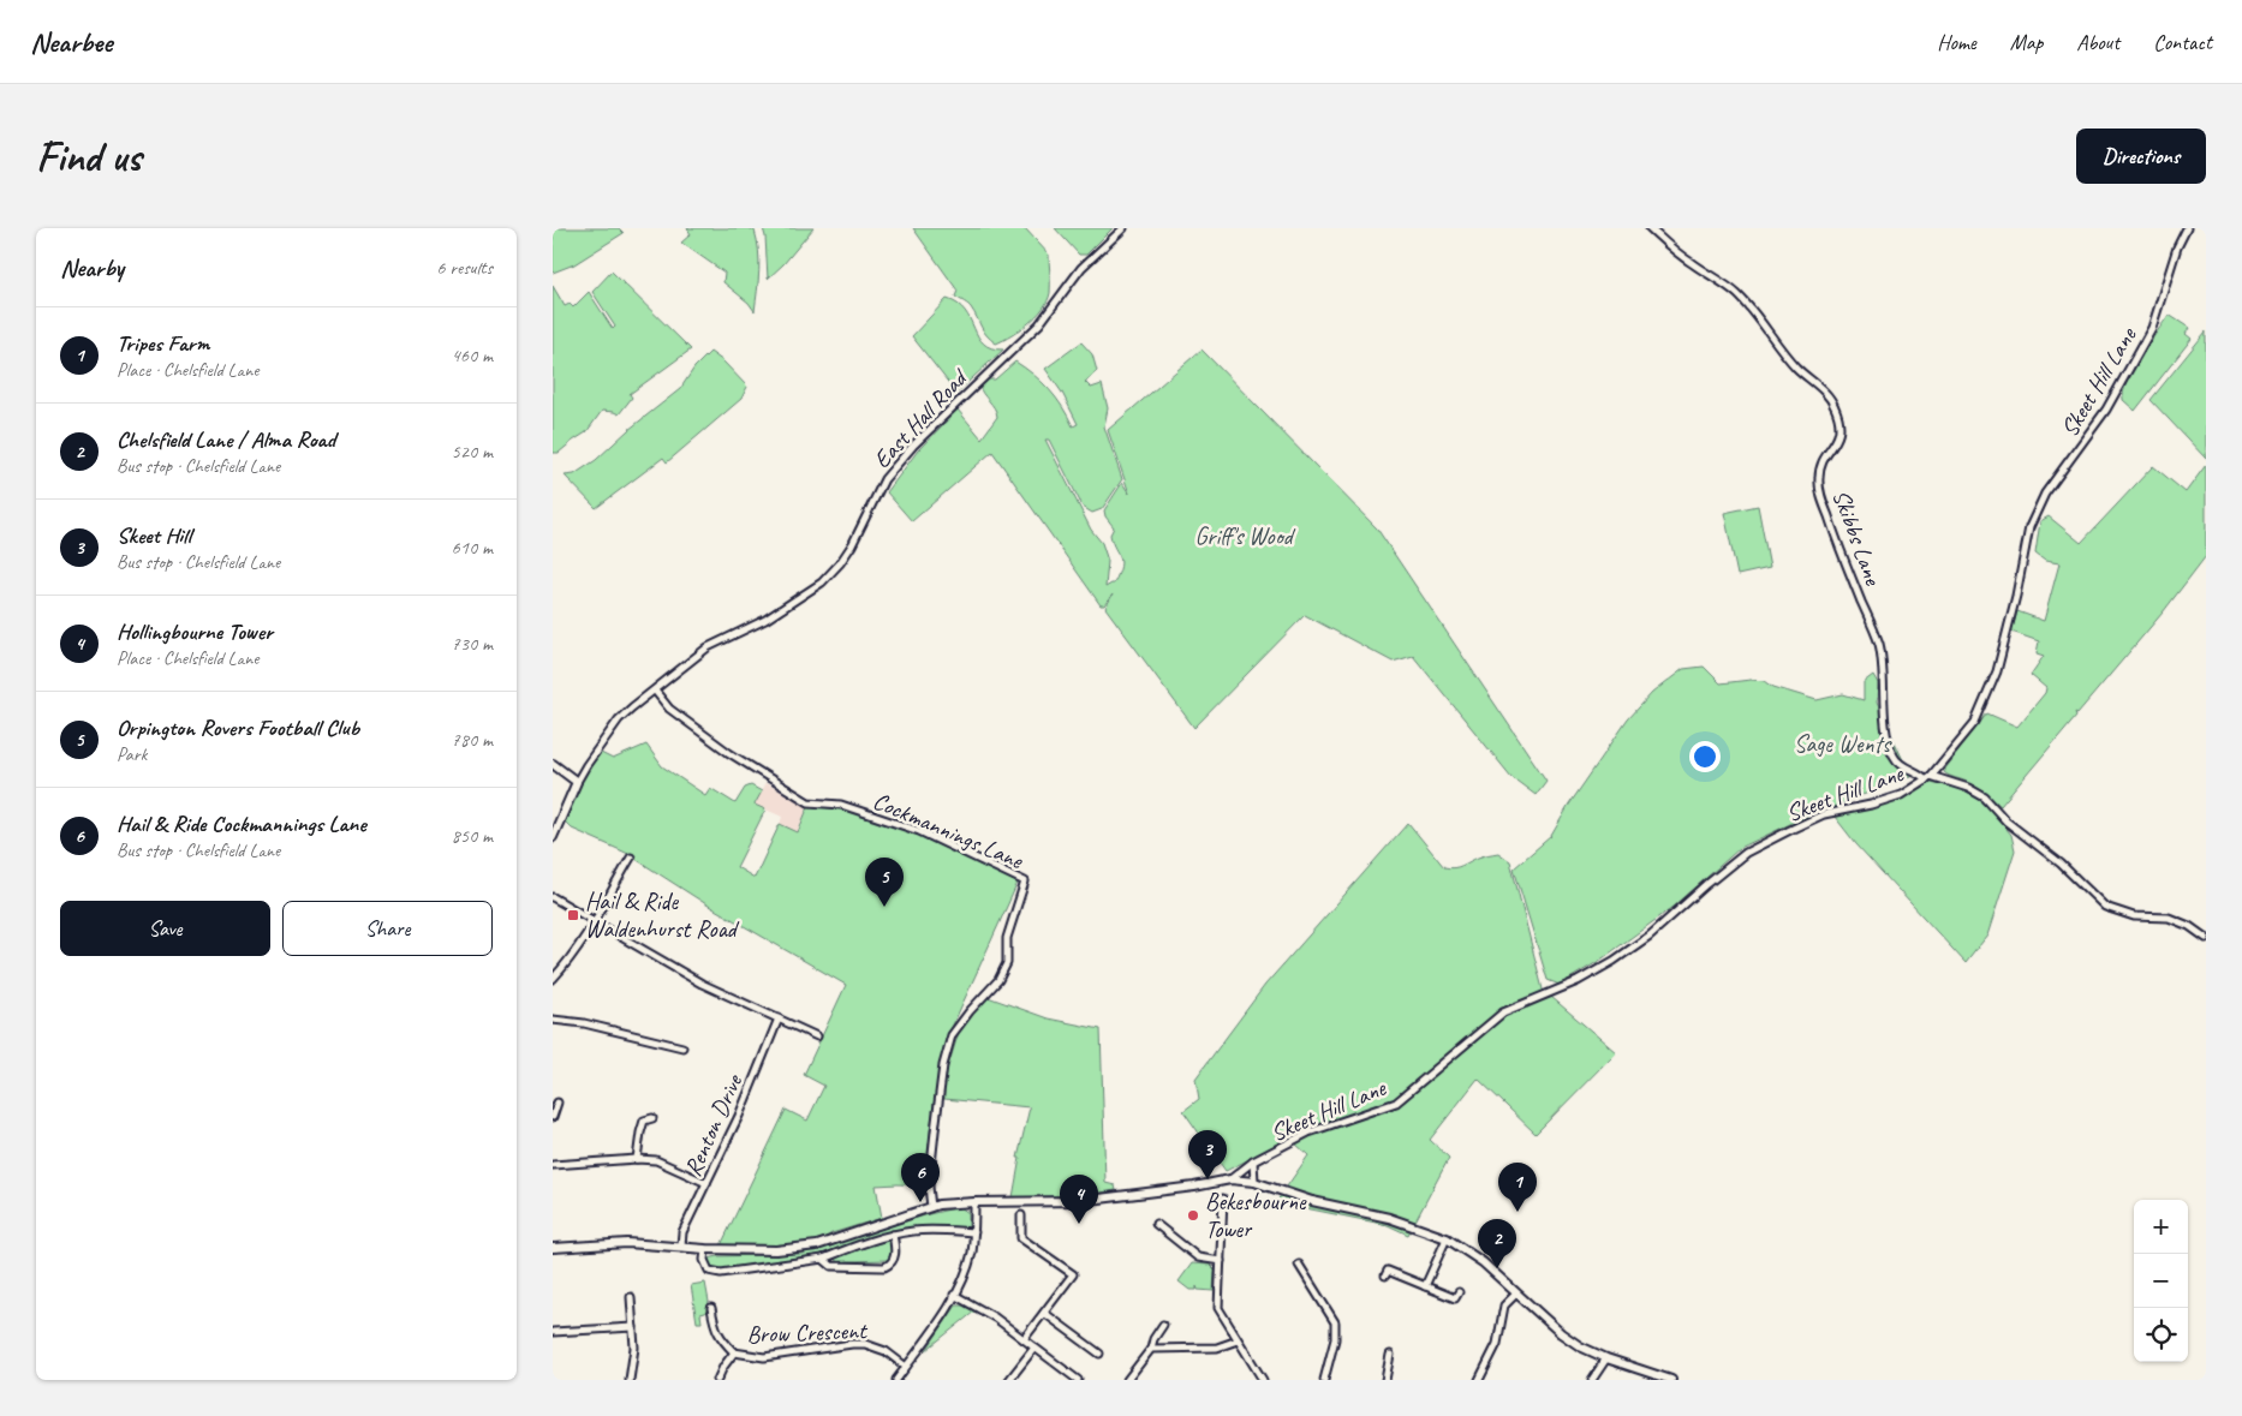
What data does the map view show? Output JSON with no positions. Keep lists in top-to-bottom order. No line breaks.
{"streets":{"street":["Skeet Hill Lane","East Hall Road","Skibbs Lane","Cockmannings Lane","Renton Drive","Brow Crescent"]},"crossings":[["Skeet Hill Lane","Skibbs Lane"],["East Hall Road","Cockmannings Lane"]],"parks":["Griff's Wood","Sage Wents"],"places":{"transit":["Hail & Ride Waldenhurst Road"],"other":["Bekesbourne Tower"]},"page":{"header":"Nearbee","nav":["Home","Map","About","Contact"],"buttons":["Directions",["Save","Share"]],"title":"Find us","heading":["Nearby","6 results"],"list":[{"mark":"1","name":"Tripes Farm","note":"Place · Chelsfield Lane","value":"460 m"},{"mark":"2","name":"Chelsfield Lane / Alma Road","note":"Bus stop · Chelsfield Lane","value":"520 m"},{"mark":"3","name":"Skeet Hill","note":"Bus stop · Chelsfield Lane","value":"610 m"},{"mark":"4","name":"Hollingbourne Tower","note":"Place · Chelsfield Lane","value":"730 m"},{"mark":"5","name":"Orpington Rovers Football Club","note":"Park","value":"780 m"},{"mark":"6","name":"Hail & Ride Cockmannings Lane","note":"Bus stop · Chelsfield Lane","value":"850 m"}],"pins":["5","3","6","1","4","2"],"map_buttons":["+","−"]}}
